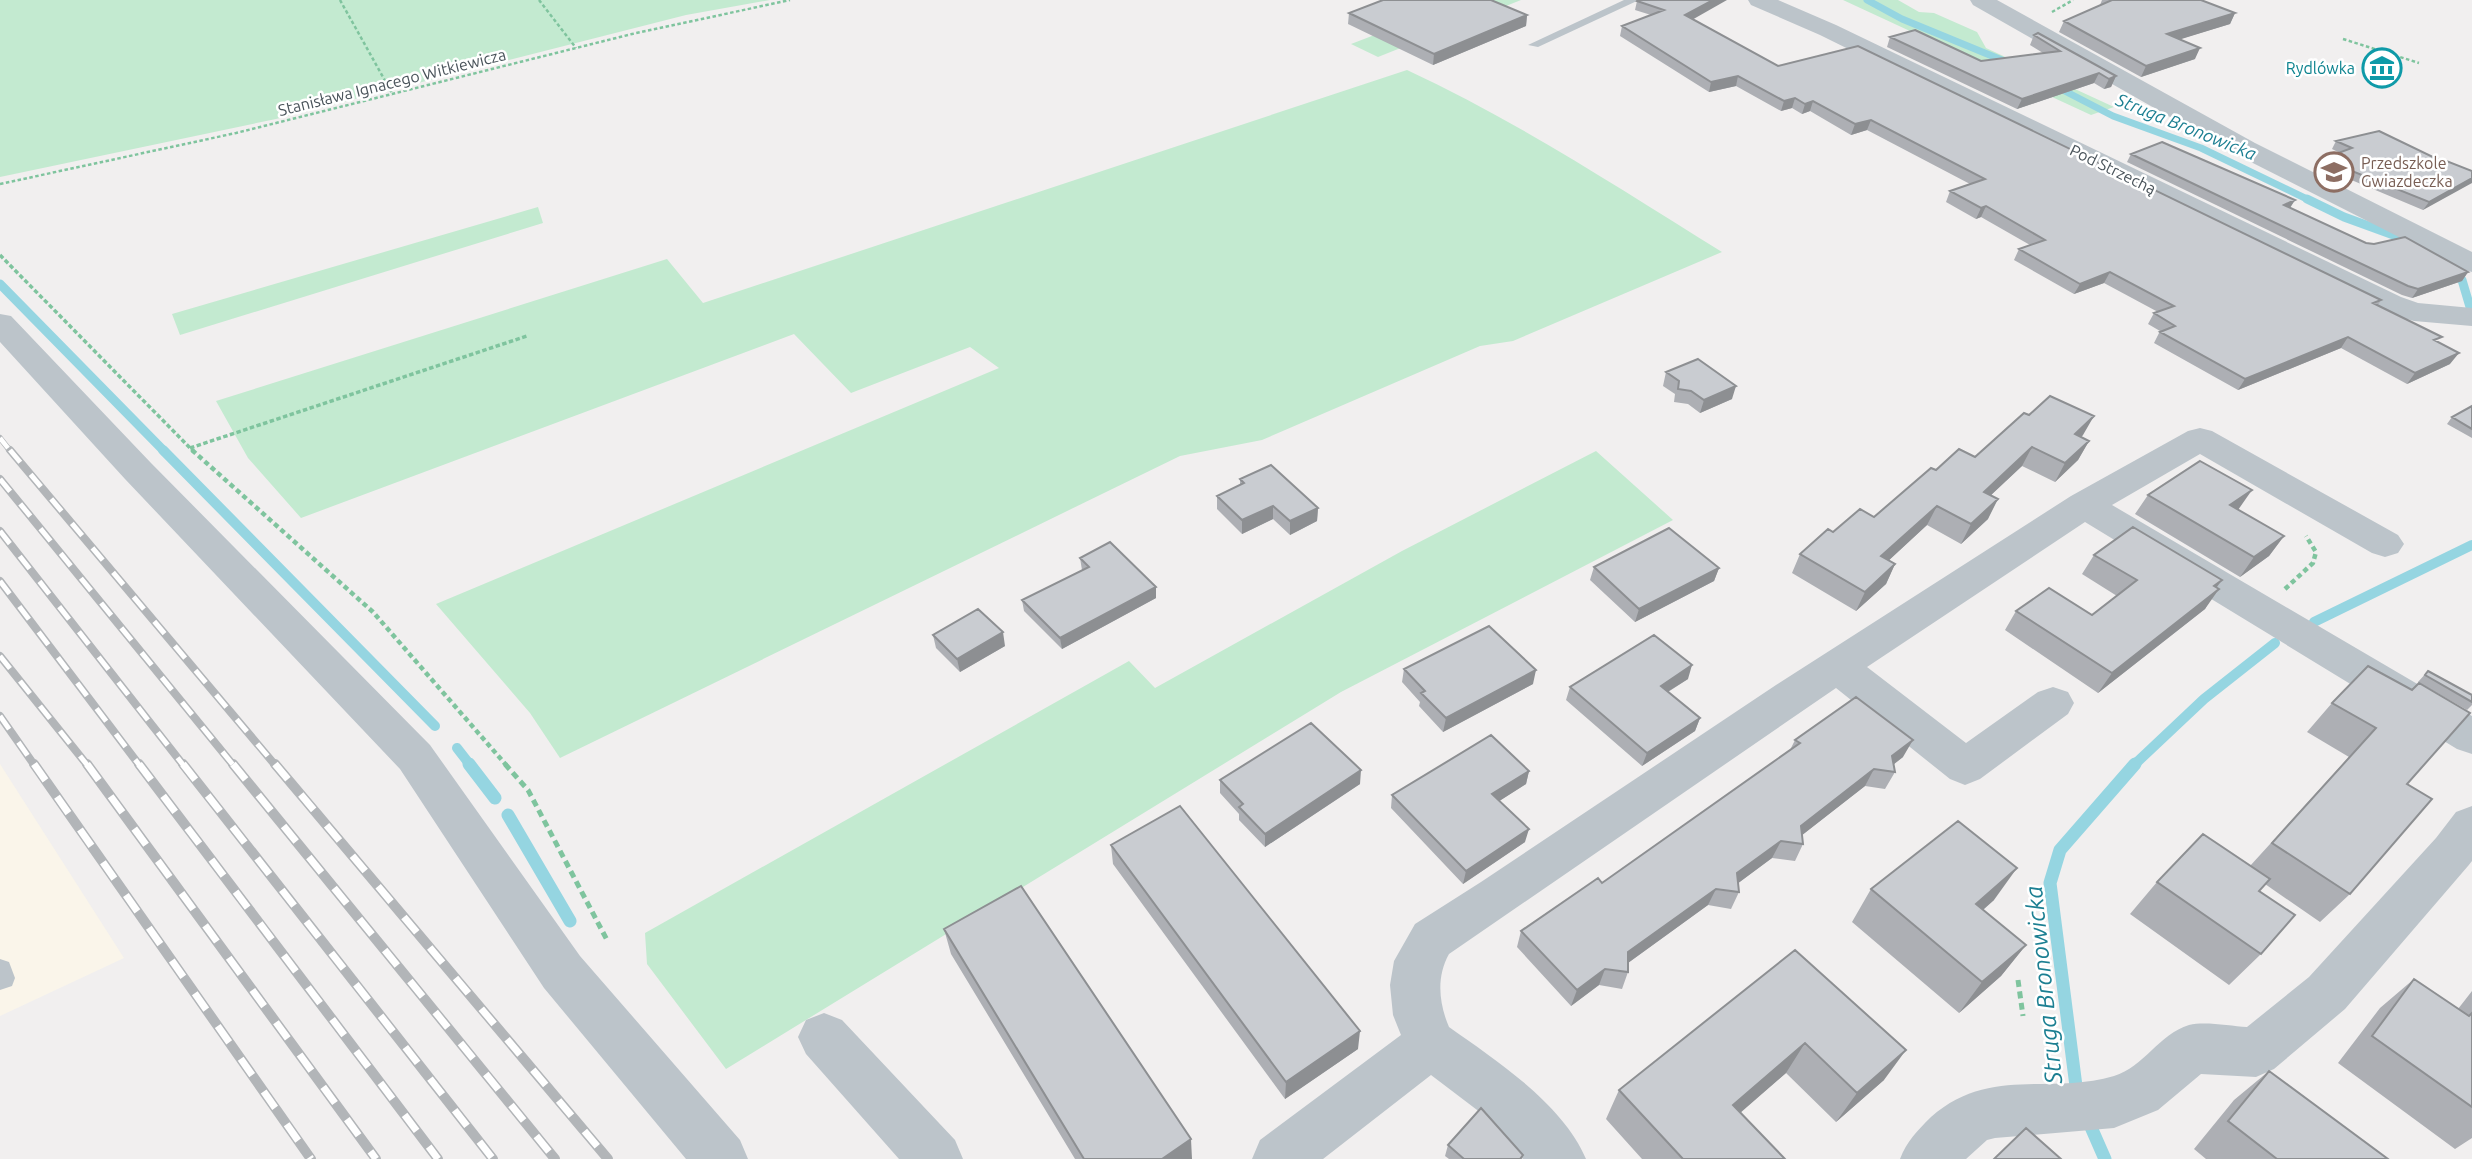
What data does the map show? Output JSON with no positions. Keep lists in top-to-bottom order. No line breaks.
{"streets":{"street":["Pod Strzechą"],"path":["Stanisława Ignacego Witkiewicza"]},"water":["Struga Bronowicka"],"places":{"museum":["Rydlówka"],"school or university":["Przedszkole Gwiazdeczka"]}}
